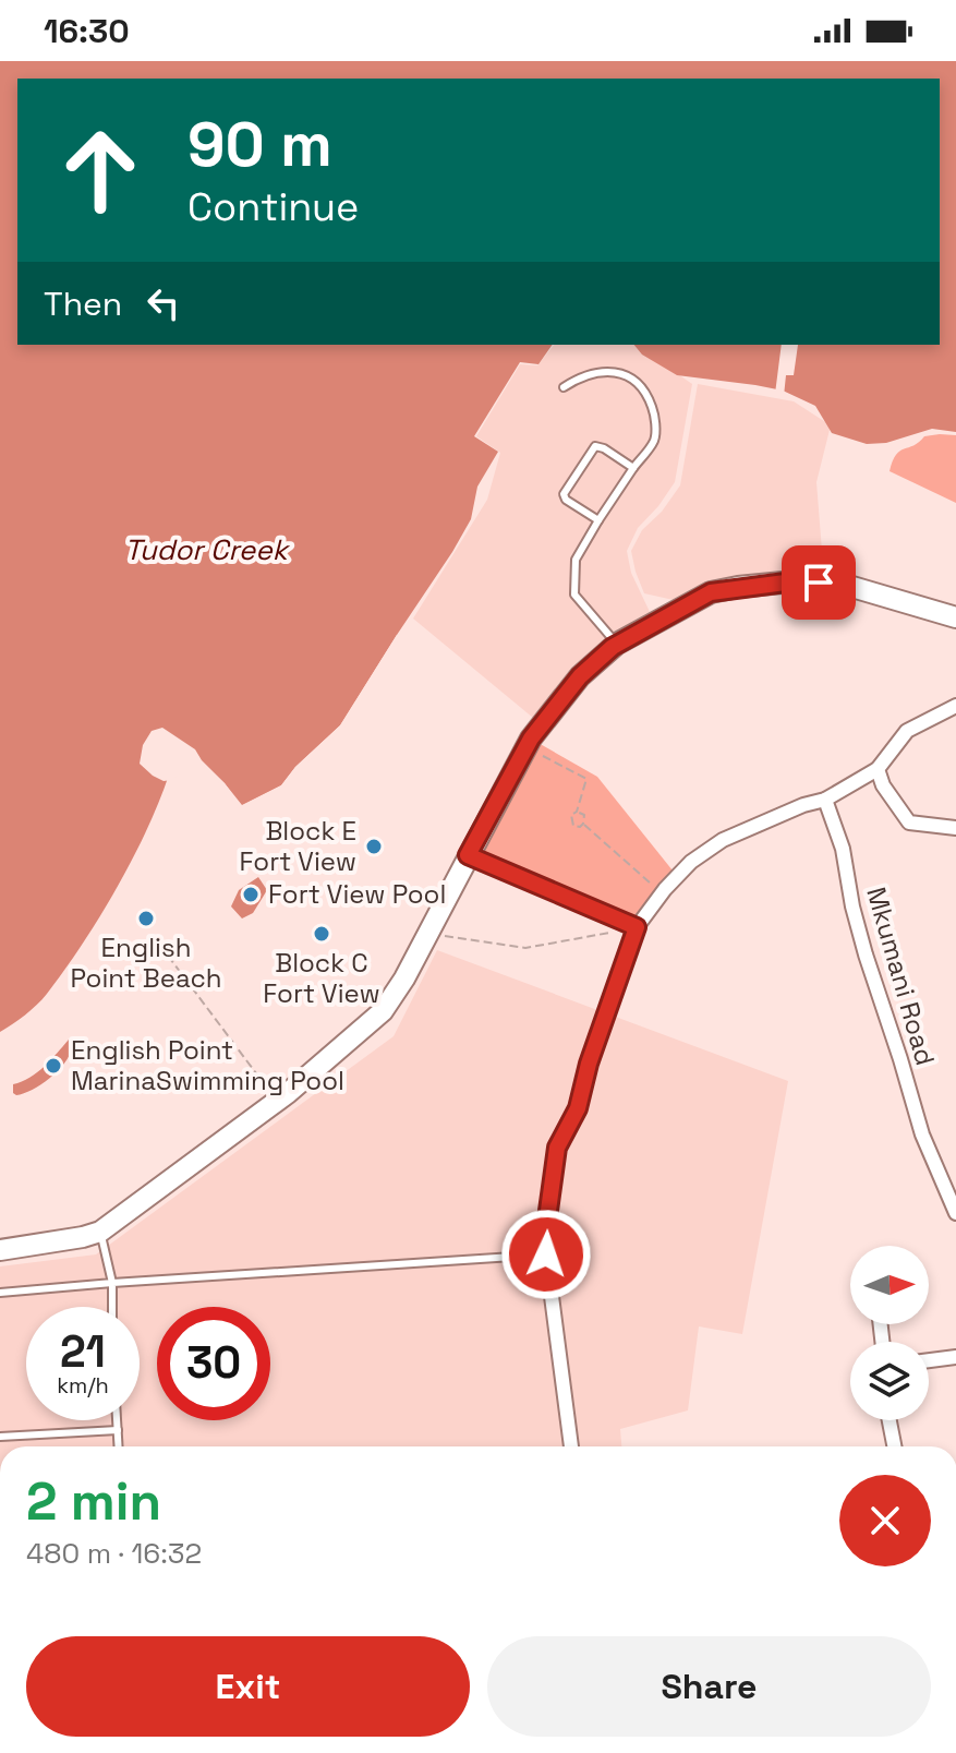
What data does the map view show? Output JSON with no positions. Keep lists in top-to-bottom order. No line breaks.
{"streets":{"street":["Mkumani Road"]},"water":["Tudor Creek"],"places":["Block E Fort View","Fort View Pool","English Point Beach","Block C Fort View","English Point MarinaSwimming Pool"],"north":"right","page":{"status":"16:30","turn":["90 m","Continue"],"then":"Then","speed":"21 km/h","limit":"30","heading":["2 min","480 m · 16:32"],"buttons":["Exit","Share"]}}
